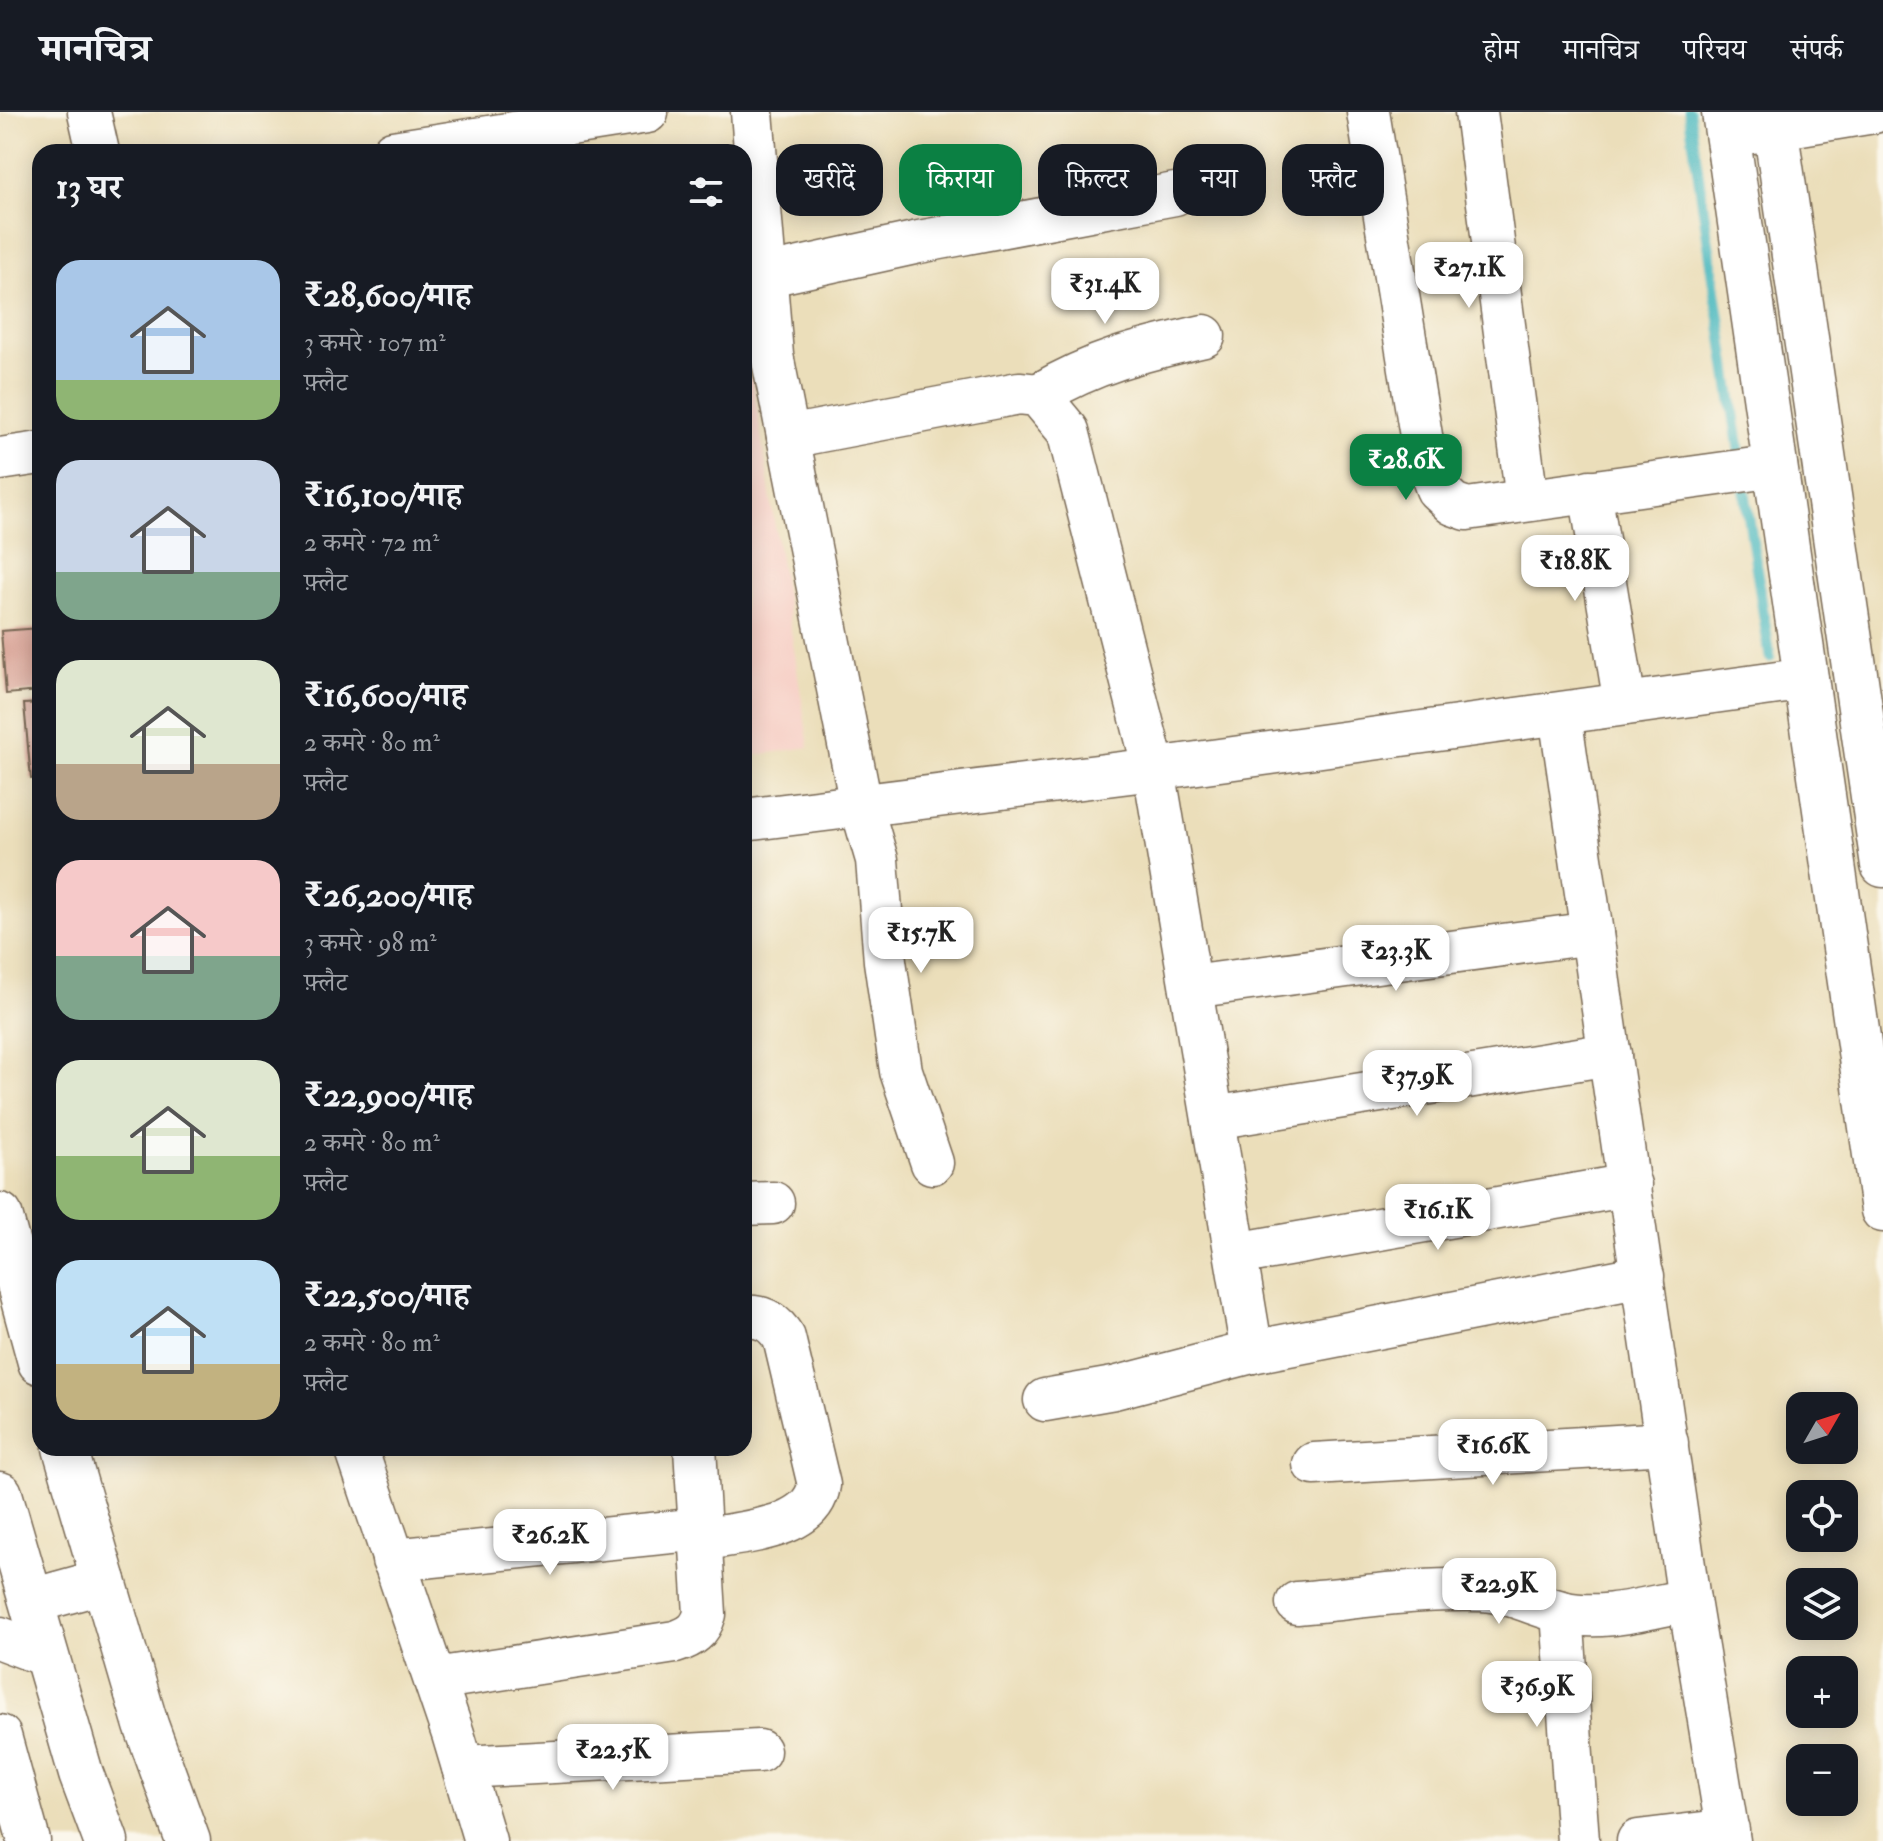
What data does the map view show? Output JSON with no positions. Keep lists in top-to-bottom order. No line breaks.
{"north":"top right","page":{"header":"मानचित्र","nav":["होम","मानचित्र","परिचय","संपर्क"],"chip":["खरीदें","किराया","फ़िल्टर","नया","फ़्लैट"],"heading":"13 घर","list":[{"name":"₹28,600/माह","note":"3 कमरे · 107 m² · फ़्लैट"},{"name":"₹16,100/माह","note":"2 कमरे · 72 m² · फ़्लैट"},{"name":"₹16,600/माह","note":"2 कमरे · 80 m² · फ़्लैट"},{"name":"₹26,200/माह","note":"3 कमरे · 98 m² · फ़्लैट"},{"name":"₹22,900/माह","note":"2 कमरे · 80 m² · फ़्लैट"},{"name":"₹22,500/माह","note":"2 कमरे · 80 m² · फ़्लैट"}],"price":["₹27.1K","₹31.4K","₹28.6K","₹18.8K","₹15.7K","₹23.3K","₹37.9K","₹16.1K","₹16.6K","₹26.2K","₹22.9K","₹36.9K","₹22.5K"],"map_buttons":["+","−"]}}
